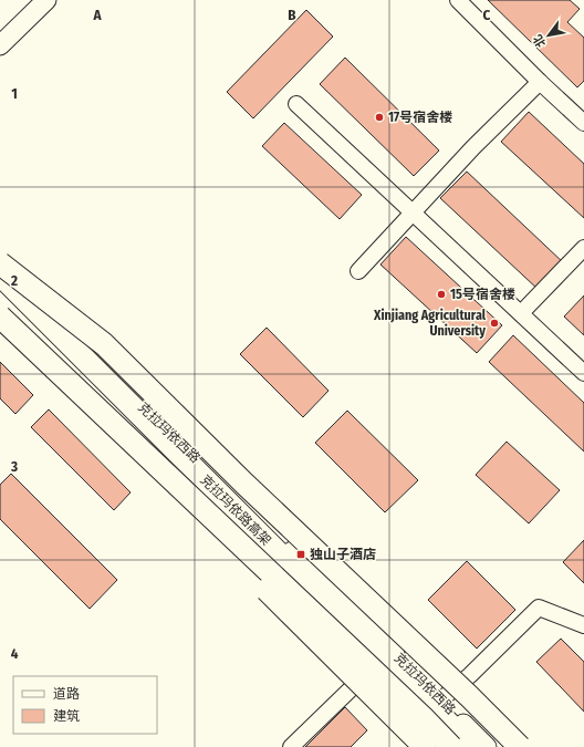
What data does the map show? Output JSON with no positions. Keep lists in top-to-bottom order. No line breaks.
{"streets":{"highway":["克拉玛依路高架"],"main road":["克拉玛依西路"]},"crossings":[["克拉玛依西路","克拉玛依路高架"]],"places":{"other":["17号宿舍楼","15号宿舍楼","Xinjiang Agricultural University"],"transit":["独山子酒店"]},"legend":["道路","建筑"],"north":"bottom left","grid":{"columns":["A","B","C"],"rows":["1","2","3","4"]}}
